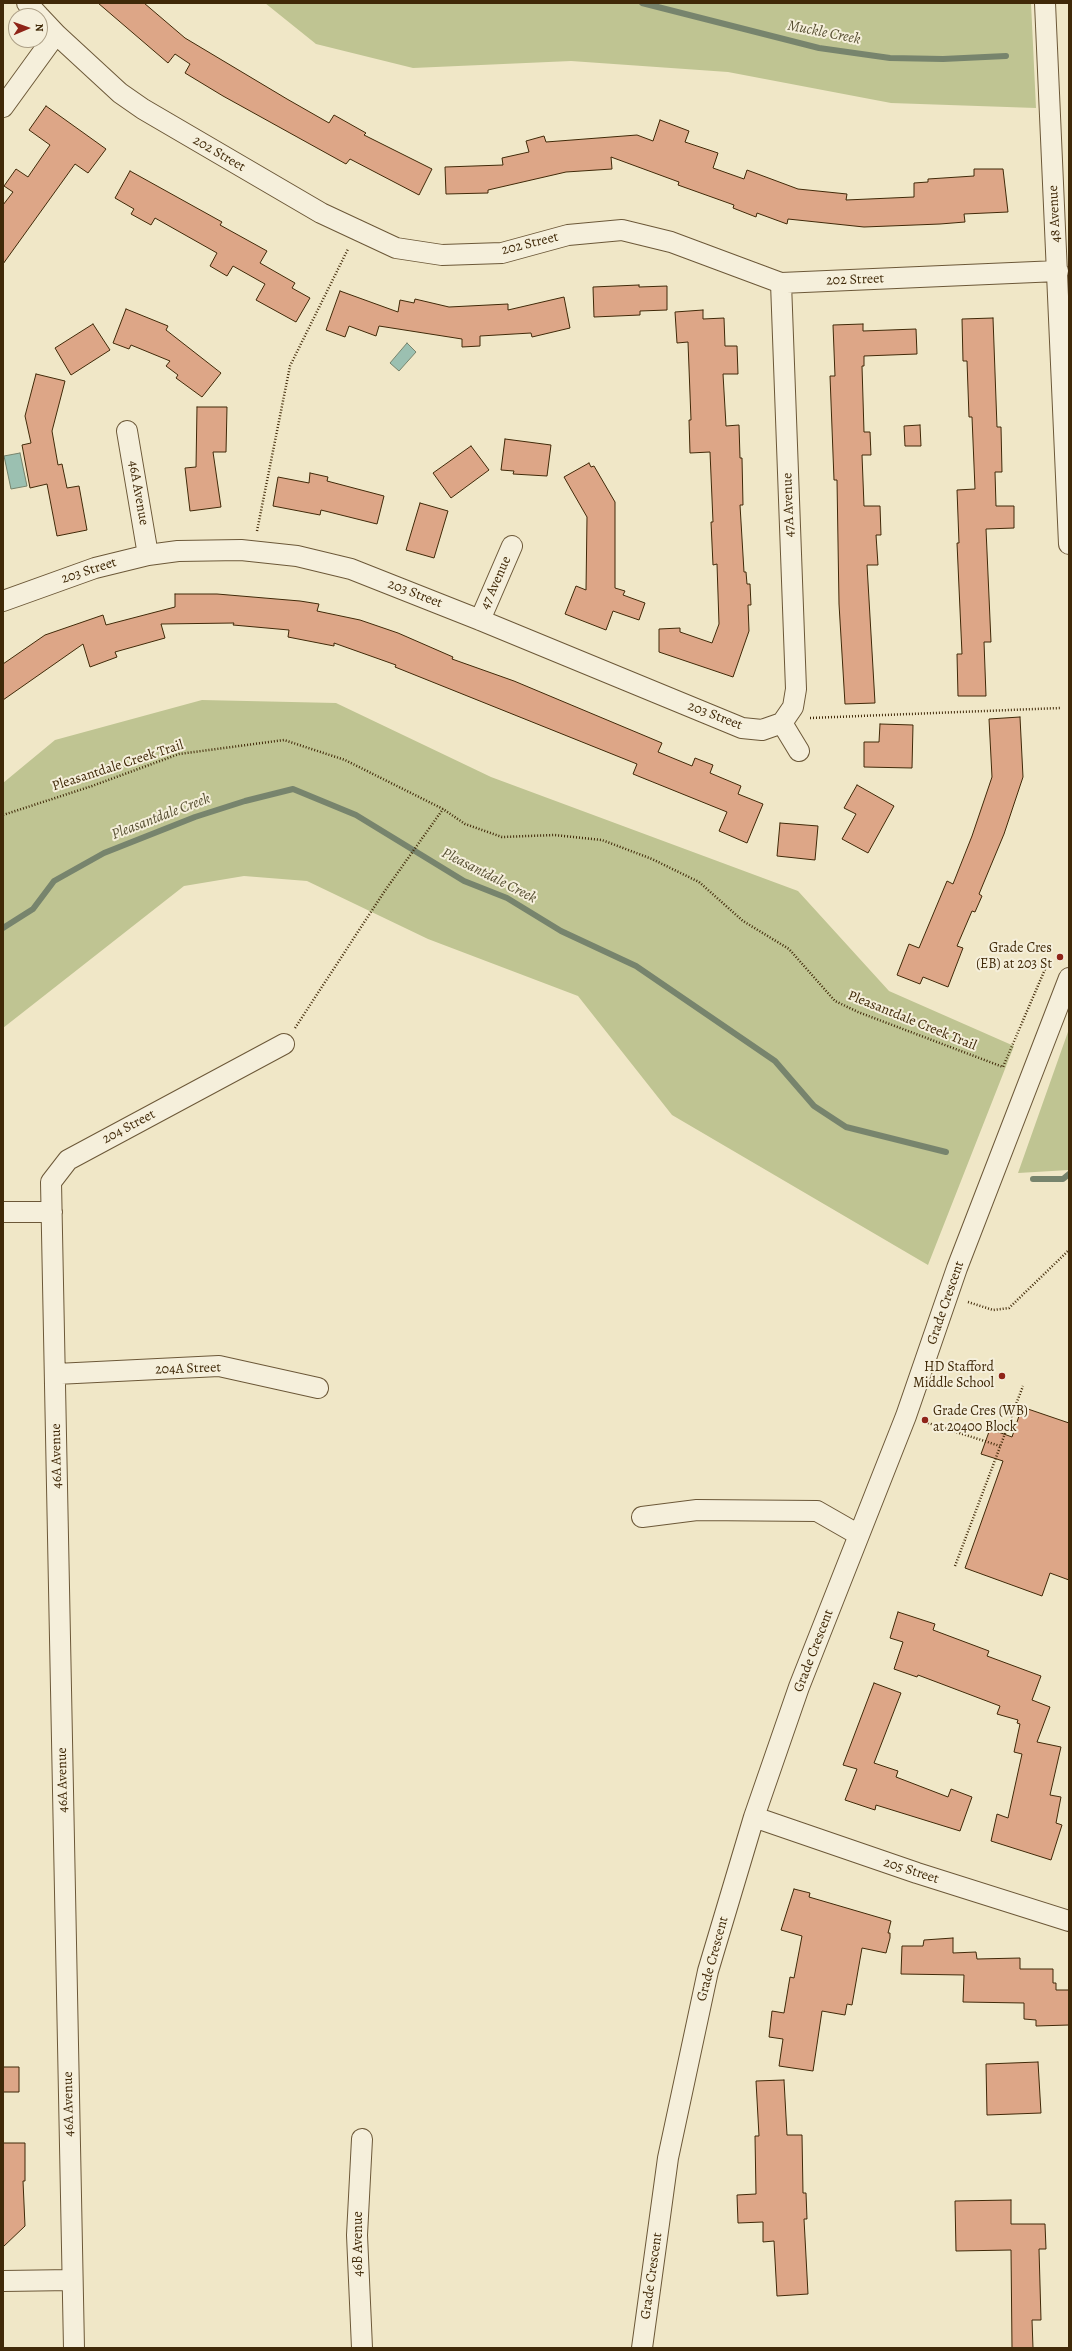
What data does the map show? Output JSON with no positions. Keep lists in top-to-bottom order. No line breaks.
{"streets":{"street":["202 Street","48 Avenue","46A Avenue","47A Avenue","203 Street","47 Avenue","204 Street","Grade Crescent","204A Street","205 Street","46B Avenue"],"path":["Pleasantdale Creek Trail"]},"crossings":[["202 Street","48 Avenue"],["202 Street","47A Avenue"],["46A Avenue","203 Street"],["46A Avenue","204 Street"],["46A Avenue","204A Street"],["47A Avenue","203 Street"],["203 Street","47 Avenue"],["Grade Crescent","205 Street"]],"water":["Muckle Creek","Pleasantdale Creek"],"places":["Grade Cres (EB) at 203 St","HD Stafford Middle School","Grade Cres (WB) at 20400 Block"],"north":"right"}
